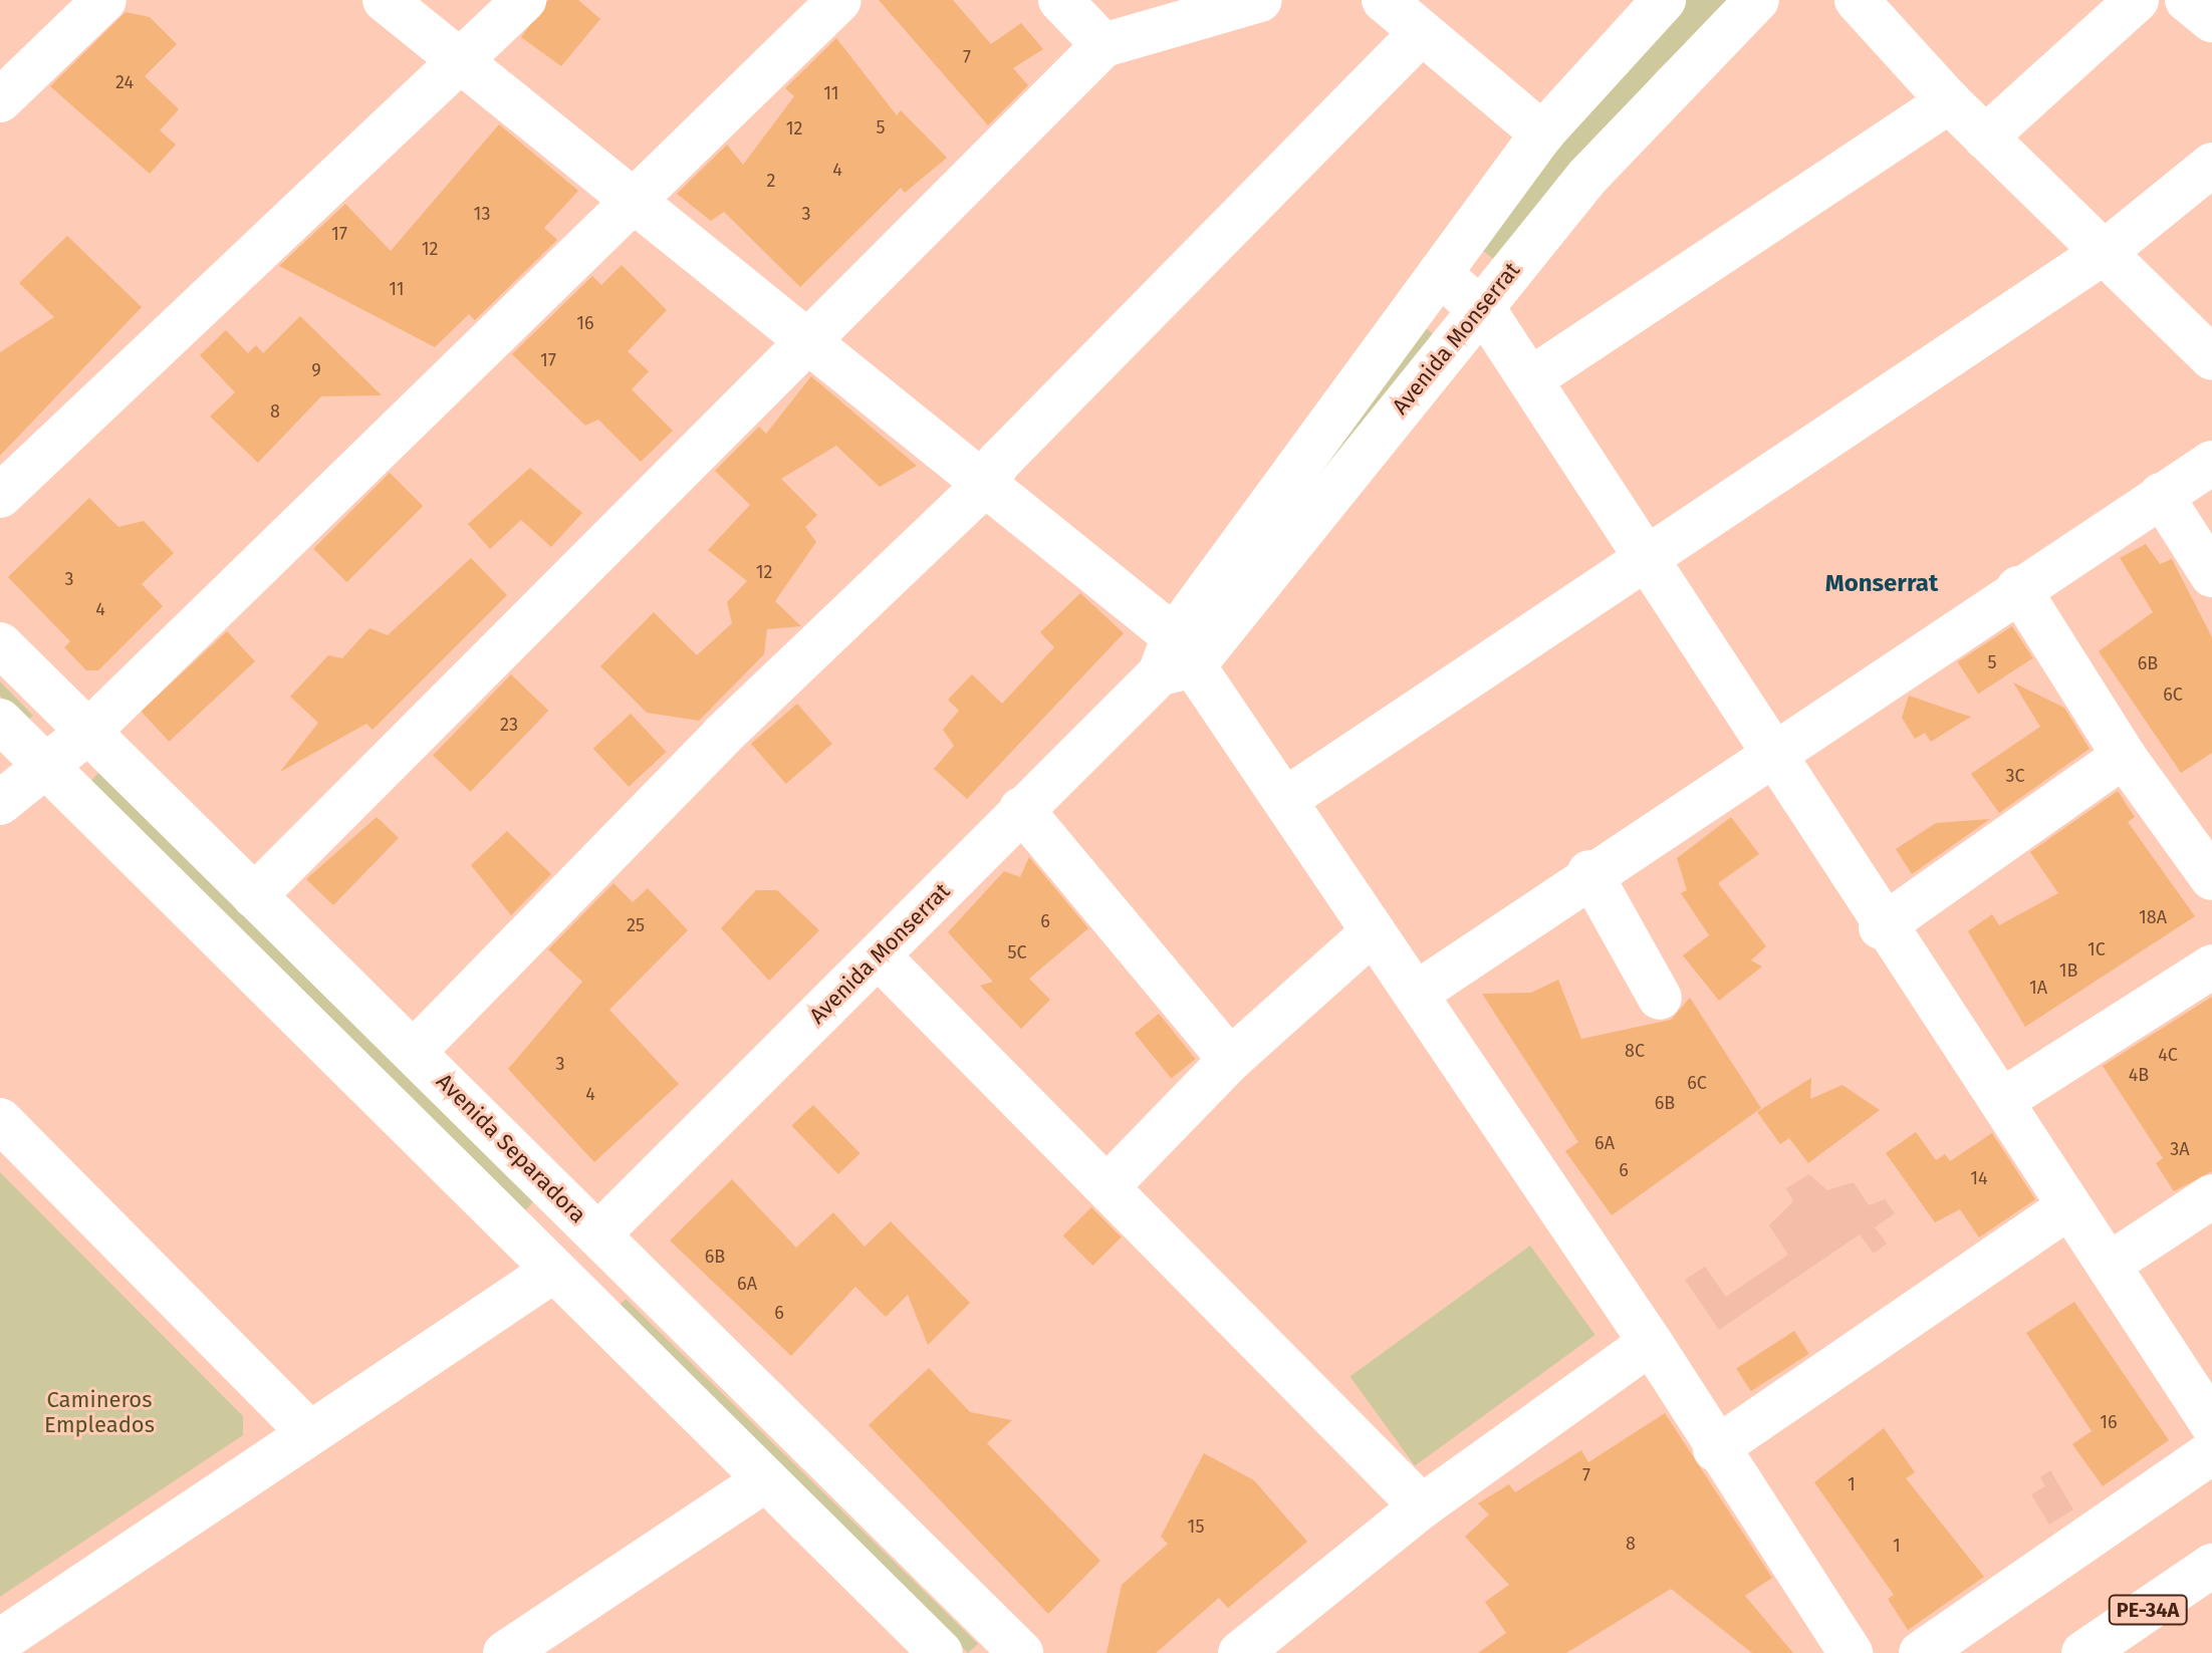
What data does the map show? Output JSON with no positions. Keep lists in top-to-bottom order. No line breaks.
{"streets":{"main road":["Avenida Monserrat","Avenida Separadora","PE-34A"]},"crossings":[["Avenida Monserrat","Avenida Separadora"]],"districts":["Monserrat"],"parks":["Camineros Empleados"],"house_numbers":["7","24","11","5","12","4","2","13","3","17","12","11","16","17","9","8","12","3","4","5","6B","6C","23","3C","18A","6","25","1C","5C","1B","1A","8C","4C","3","4B","6C","4","6B","6A","3A","6","14","6B","6A","6","16","7","1","15","8","1"]}
